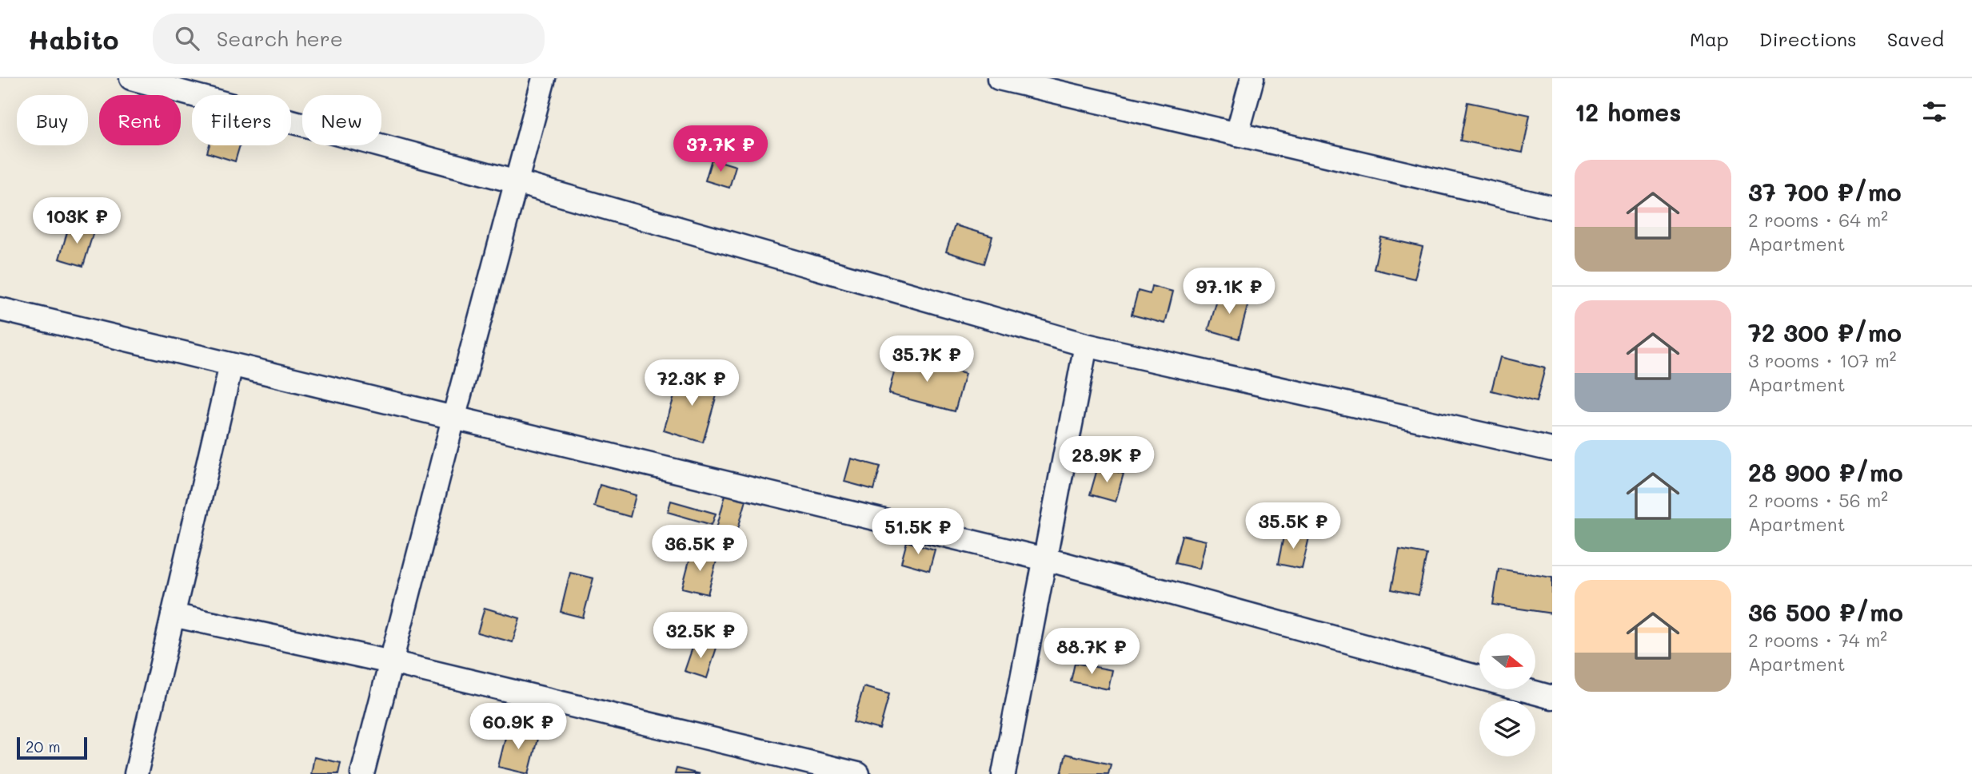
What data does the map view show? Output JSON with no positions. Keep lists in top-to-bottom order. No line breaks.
{"scale_bar":"20 m","north":"right","page":{"header":"Habito","search":"Search here","nav":["Map","Directions","Saved"],"heading":"12 homes","chip":["Buy","Rent","Filters","New"],"price":["37.7K ₽","103K ₽","97.1K ₽","35.7K ₽","72.3K ₽","28.9K ₽","35.5K ₽","51.5K ₽","36.5K ₽","32.5K ₽","88.7K ₽","60.9K ₽"],"list":[{"name":"37 700 ₽/mo","note":"2 rooms · 64 m² · Apartment"},{"name":"72 300 ₽/mo","note":"3 rooms · 107 m² · Apartment"},{"name":"28 900 ₽/mo","note":"2 rooms · 56 m² · Apartment"},{"name":"36 500 ₽/mo","note":"2 rooms · 74 m² · Apartment"}],"scale":"20 m"}}
